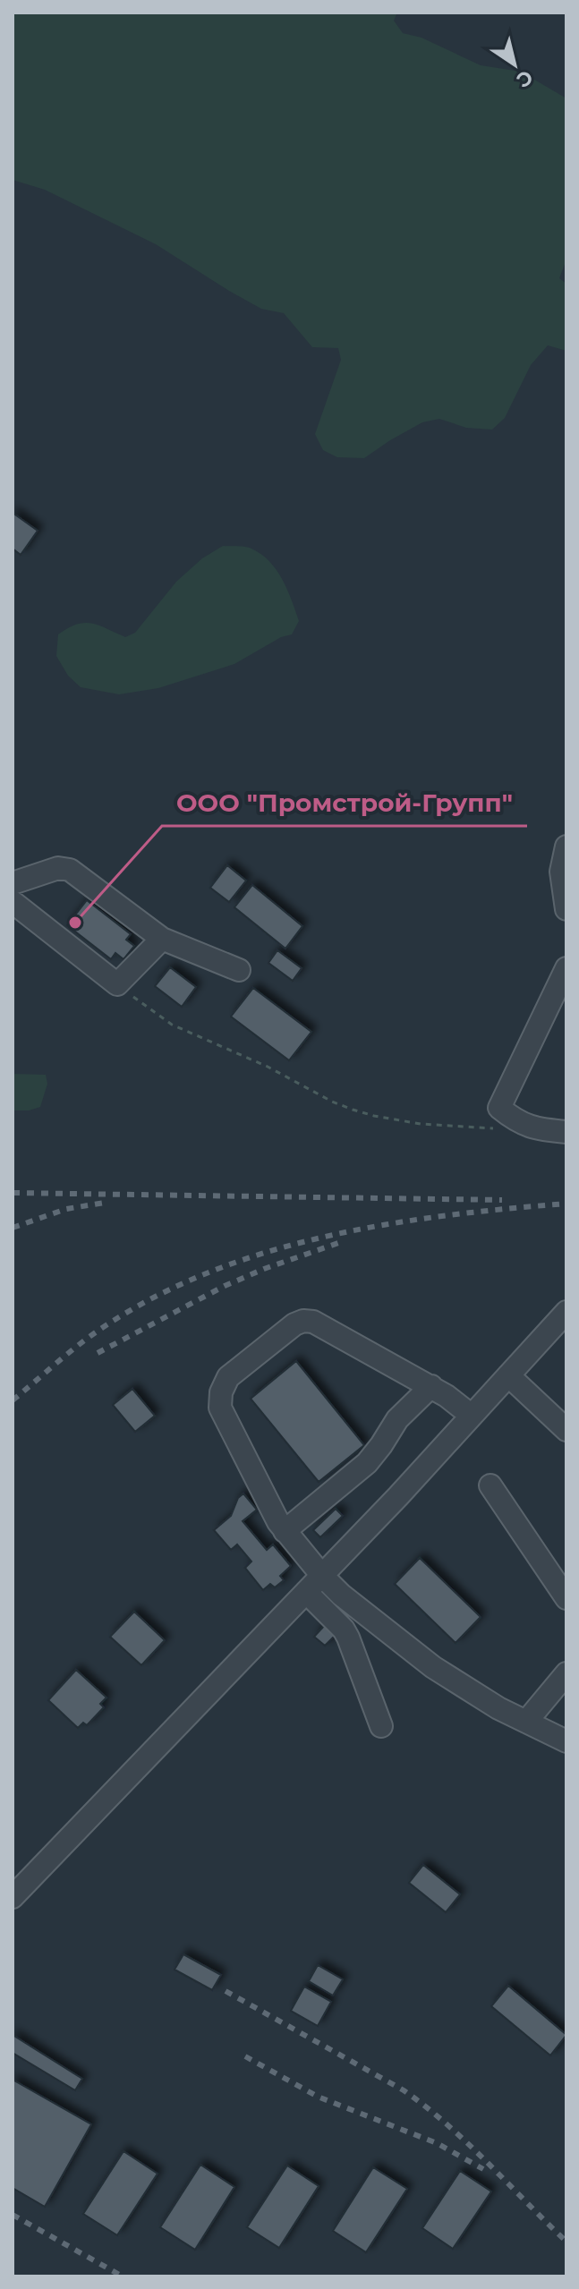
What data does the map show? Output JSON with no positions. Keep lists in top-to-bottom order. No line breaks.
{"places":["ООО \"Промстрой-Групп\""],"north":"bottom right"}
